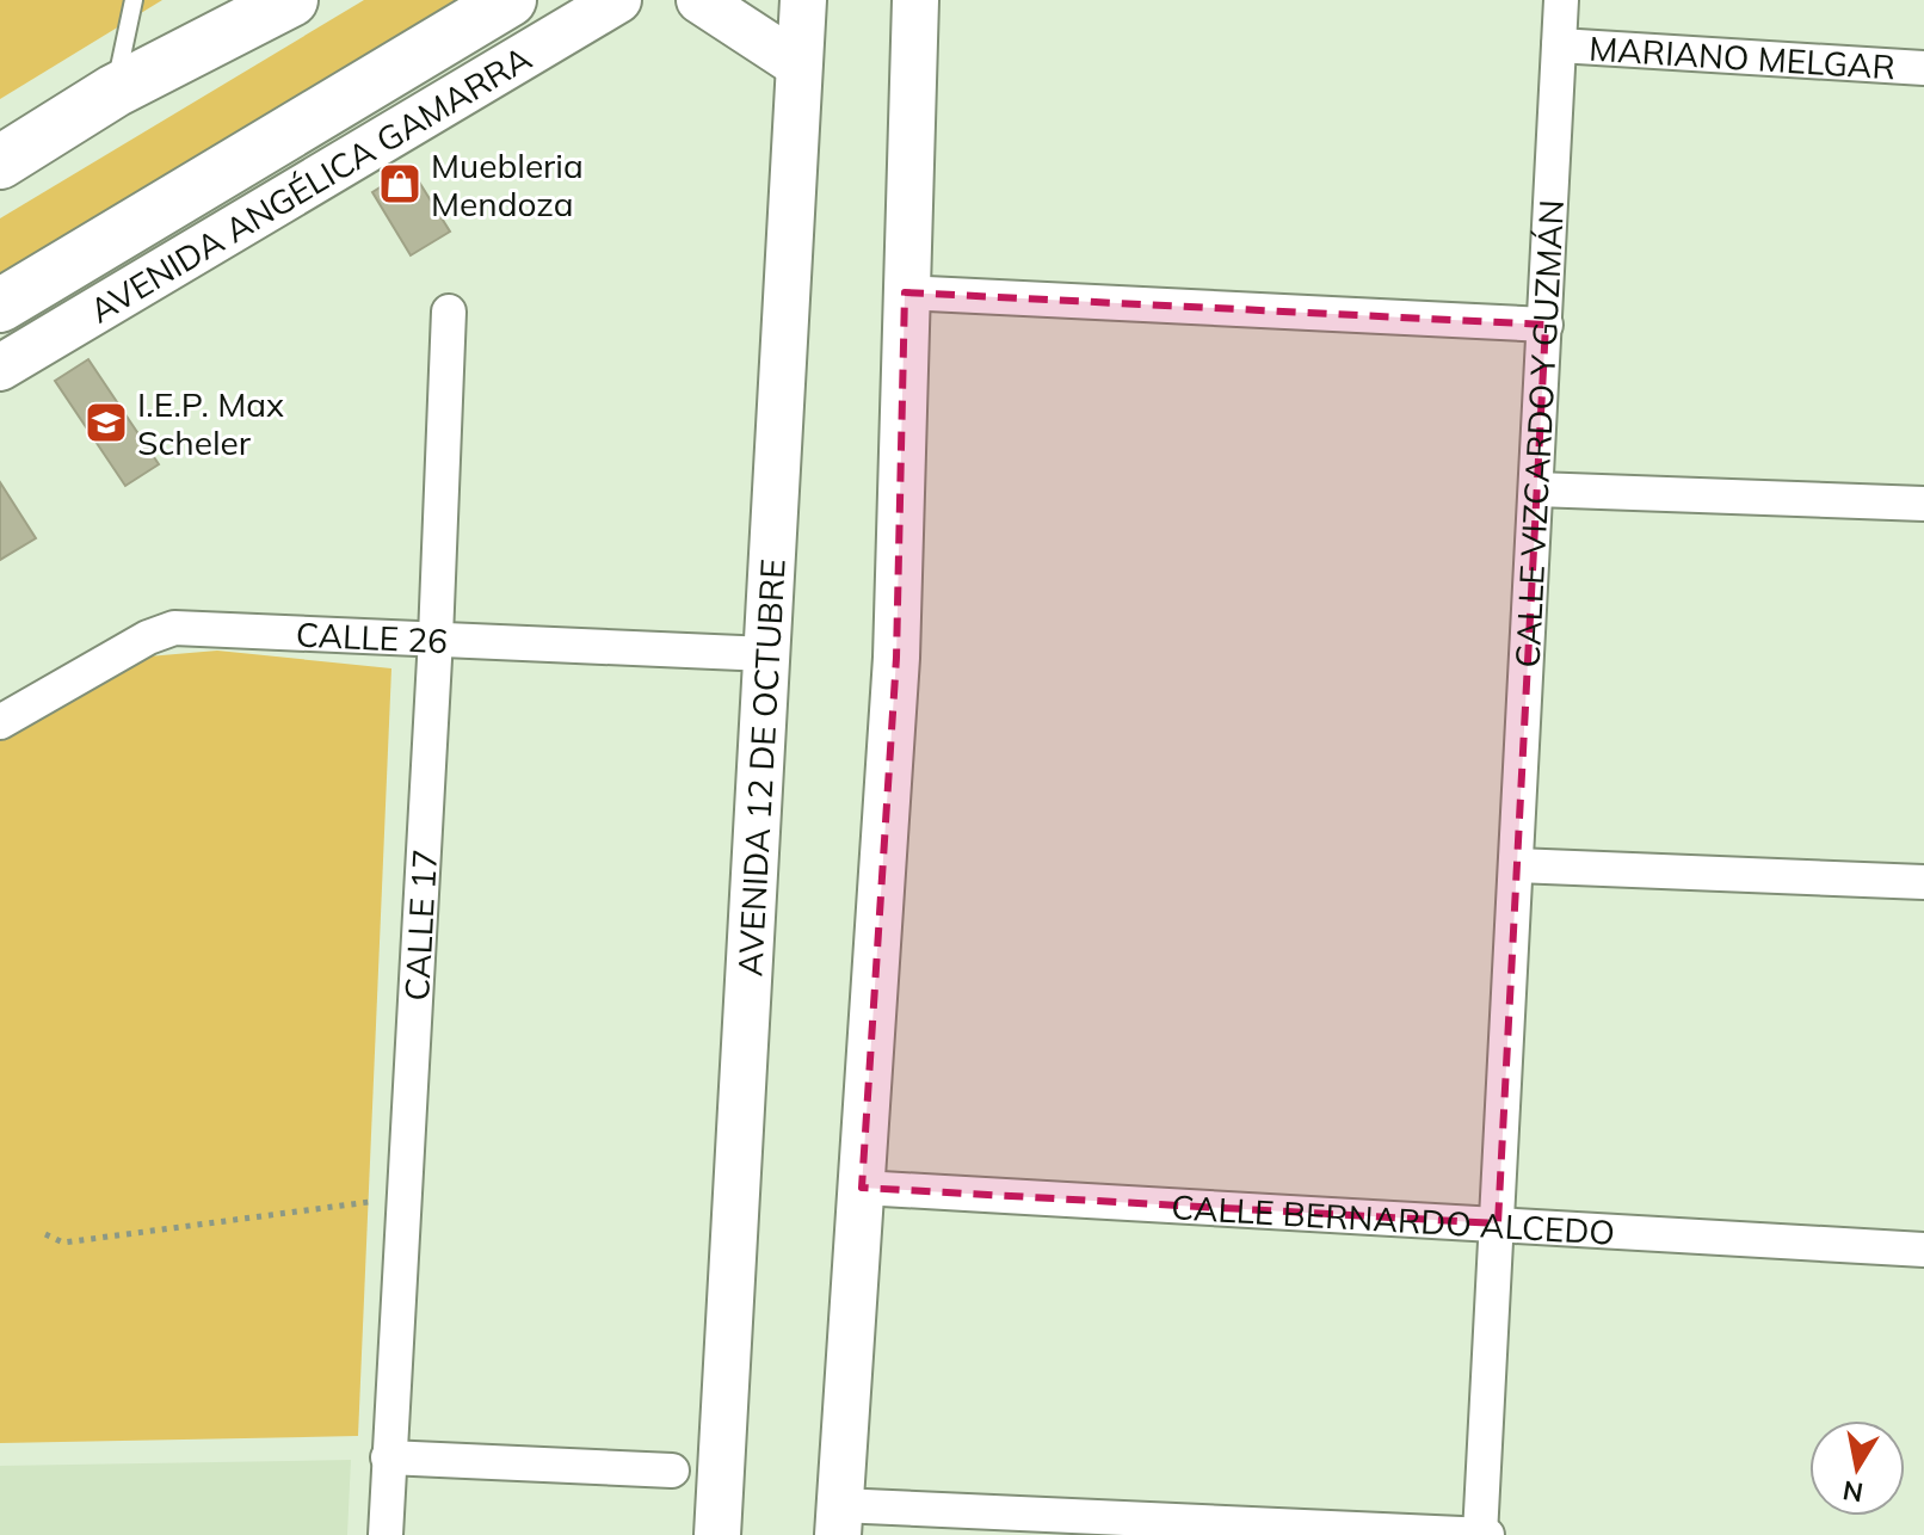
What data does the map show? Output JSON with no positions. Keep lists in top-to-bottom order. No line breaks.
{"streets":{"main road":["AVENIDA ANGÉLICA GAMARRA","AVENIDA 12 DE OCTUBRE"],"street":["MARIANO MELGAR","CALLE VIZCARDO Y GUZMÁN","CALLE 26","CALLE 17","CALLE BERNARDO ALCEDO"]},"crossings":[["MARIANO MELGAR","CALLE VIZCARDO Y GUZMÁN"],["CALLE VIZCARDO Y GUZMÁN","CALLE BERNARDO ALCEDO"],["CALLE 26","AVENIDA 12 DE OCTUBRE"],["CALLE 26","CALLE 17"]],"places":{"shop":["Muebleria Mendoza"],"school or university":["I.E.P. Max Scheler"]},"north":"bottom"}
